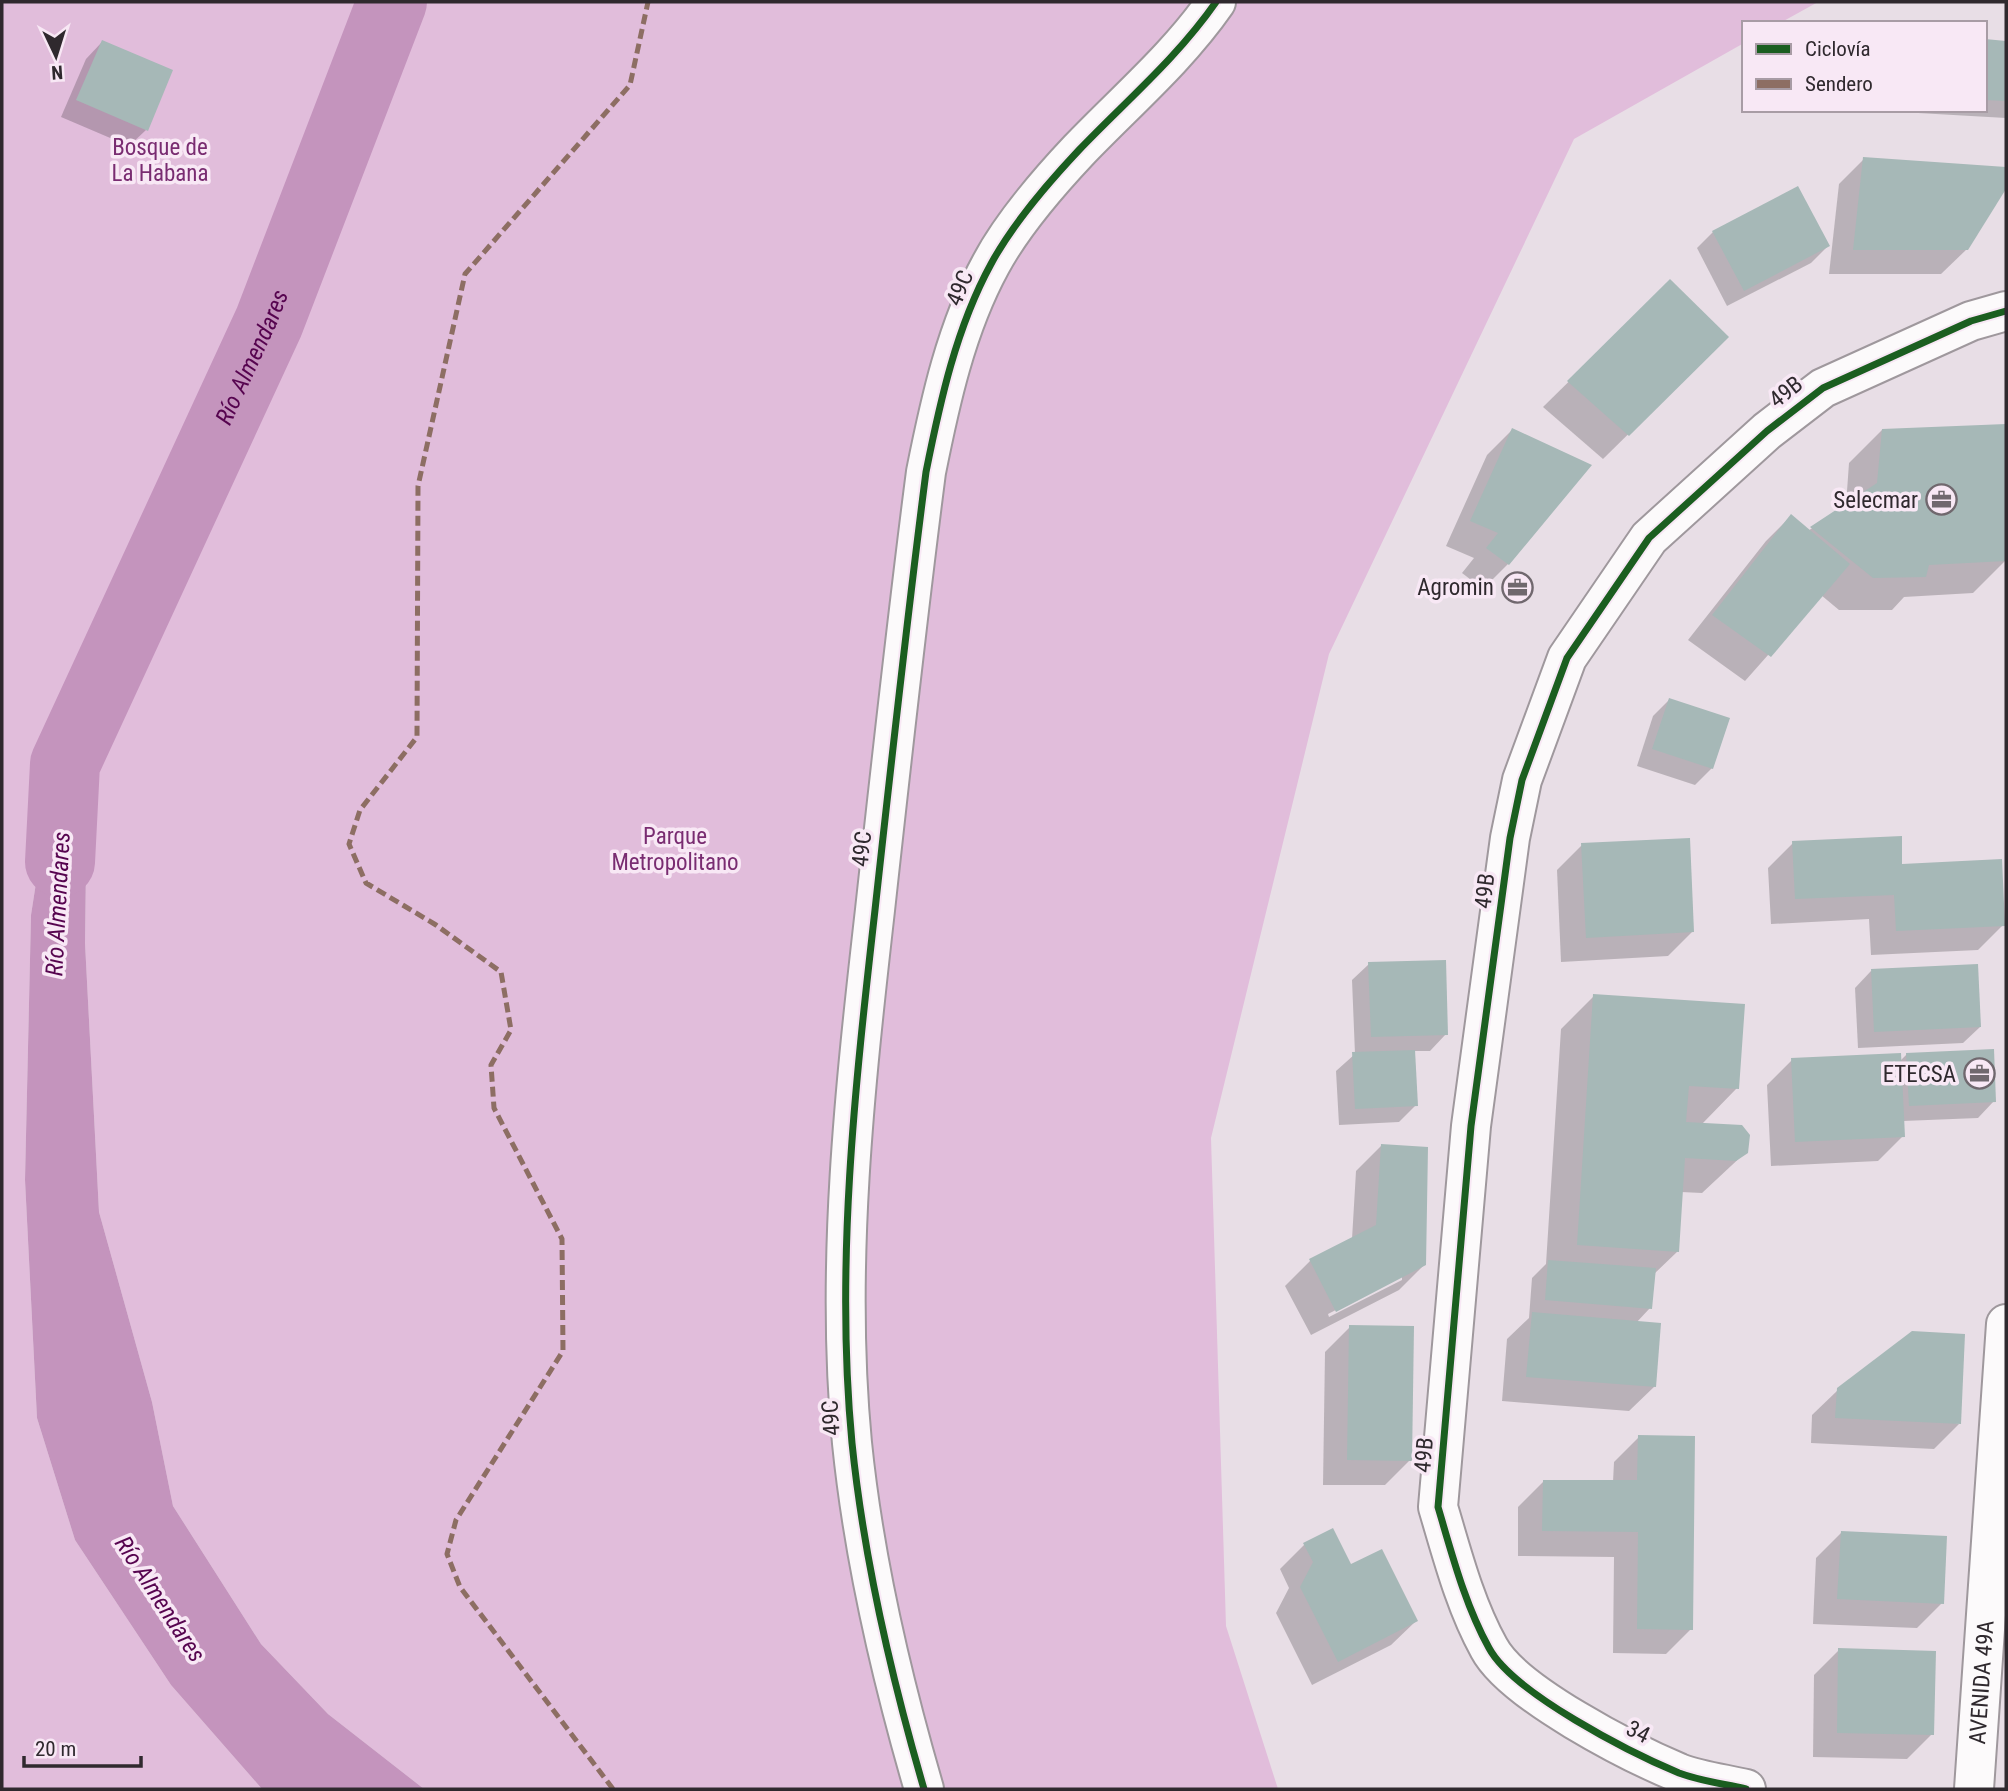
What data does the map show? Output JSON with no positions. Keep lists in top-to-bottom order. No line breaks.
{"streets":{"street":["49C","49B","AVENIDA 49A","34"]},"crossings":[["49B","34"]],"water":["Río Almendares"],"parks":["Bosque de La Habana","Parque Metropolitano"],"places":{"office":["Selecmar","Agromin","ETECSA"]},"legend":["Ciclovía","Sendero"],"scale_bar":"20 m","north":"bottom"}
